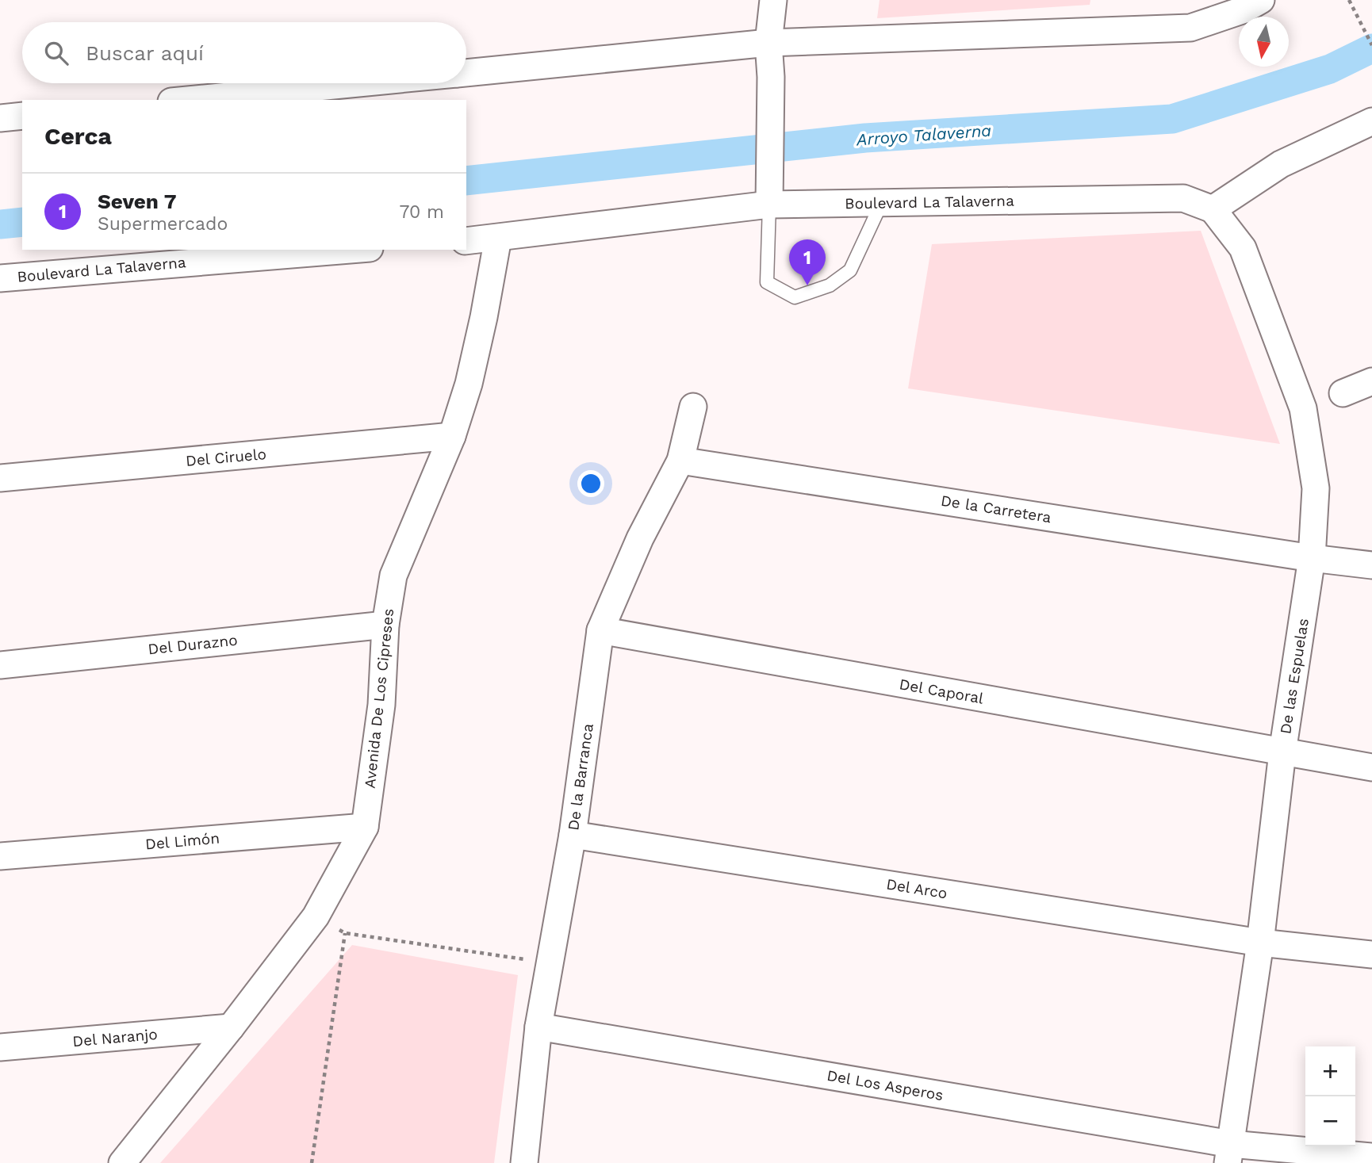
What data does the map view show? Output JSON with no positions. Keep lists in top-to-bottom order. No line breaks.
{"streets":{"street":["Boulevard La Talaverna","Del Ciruelo","De la Carretera","Del Durazno","De las Espuelas","Del Caporal","Avenida De Los Cipreses","De la Barranca","Del Limón","Del Arco","Del Naranjo","Del Los Asperos"]},"crossings":[["Boulevard La Talaverna","De las Espuelas"],["Boulevard La Talaverna","Avenida De Los Cipreses"],["Del Ciruelo","Avenida De Los Cipreses"],["De la Carretera","De las Espuelas"],["De la Carretera","De la Barranca"],["Del Durazno","Avenida De Los Cipreses"],["De las Espuelas","Del Caporal"],["De las Espuelas","Del Arco"],["De las Espuelas","Del Los Asperos"],["Del Caporal","De la Barranca"],["Avenida De Los Cipreses","Del Limón"],["Avenida De Los Cipreses","Del Naranjo"],["De la Barranca","Del Arco"],["De la Barranca","Del Los Asperos"]],"water":["Arroyo Talaverna"],"north":"bottom","page":{"search":"Buscar aquí","heading":"Cerca","list":[{"mark":"1","name":"Seven 7","note":"Supermercado","value":"70 m"}],"pins":"1","map_buttons":["+","−"]}}
